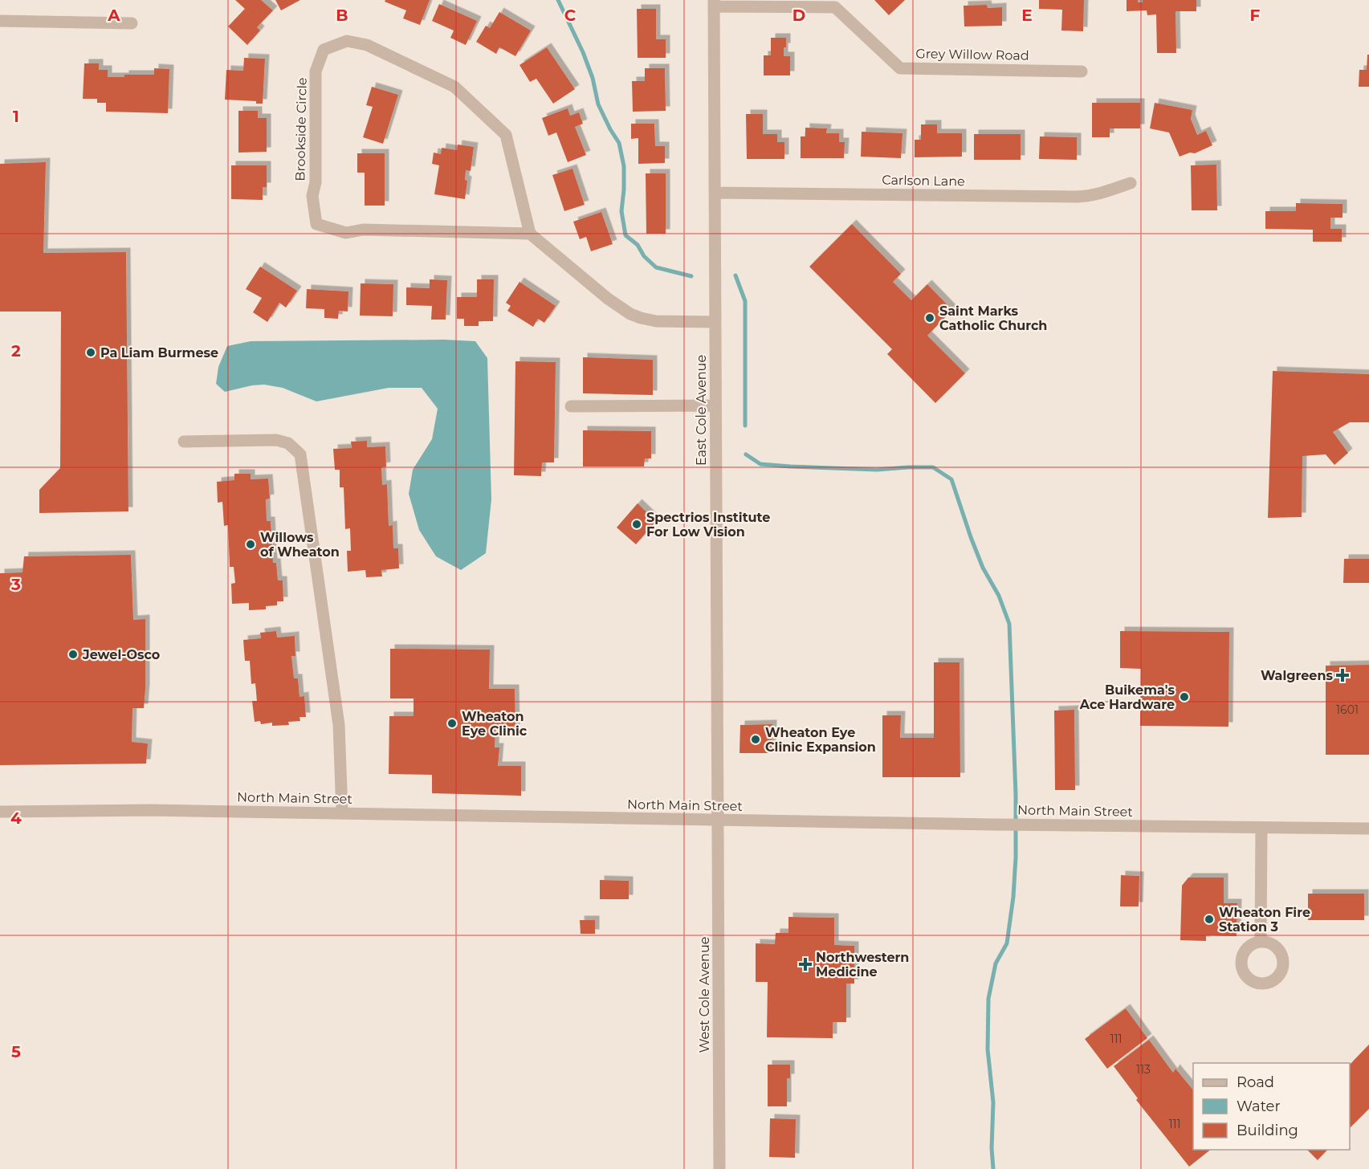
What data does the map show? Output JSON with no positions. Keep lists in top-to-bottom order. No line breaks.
{"streets":{"street":["Grey Willow Road","Brookside Circle","Carlson Lane","East Cole Avenue","North Main Street","West Cole Avenue"]},"crossings":[["Grey Willow Road","East Cole Avenue"],["Carlson Lane","East Cole Avenue"],["East Cole Avenue","North Main Street"],["East Cole Avenue","West Cole Avenue"],["North Main Street","West Cole Avenue"]],"places":{"other":["Saint Marks Catholic Church","Pa Liam Burmese","Spectrios Institute For Low Vision","Willows of Wheaton","Jewel-Osco","Buikema's Ace Hardware","Wheaton Eye Clinic","Wheaton Eye Clinic Expansion","Wheaton Fire Station 3"],"health":["Walgreens","Northwestern Medicine"]},"house_numbers":["1601","111","113","111"],"legend":["Road","Water","Building"],"grid":{"columns":["A","B","C","D","E","F"],"rows":["1","2","3","4","5"]}}
